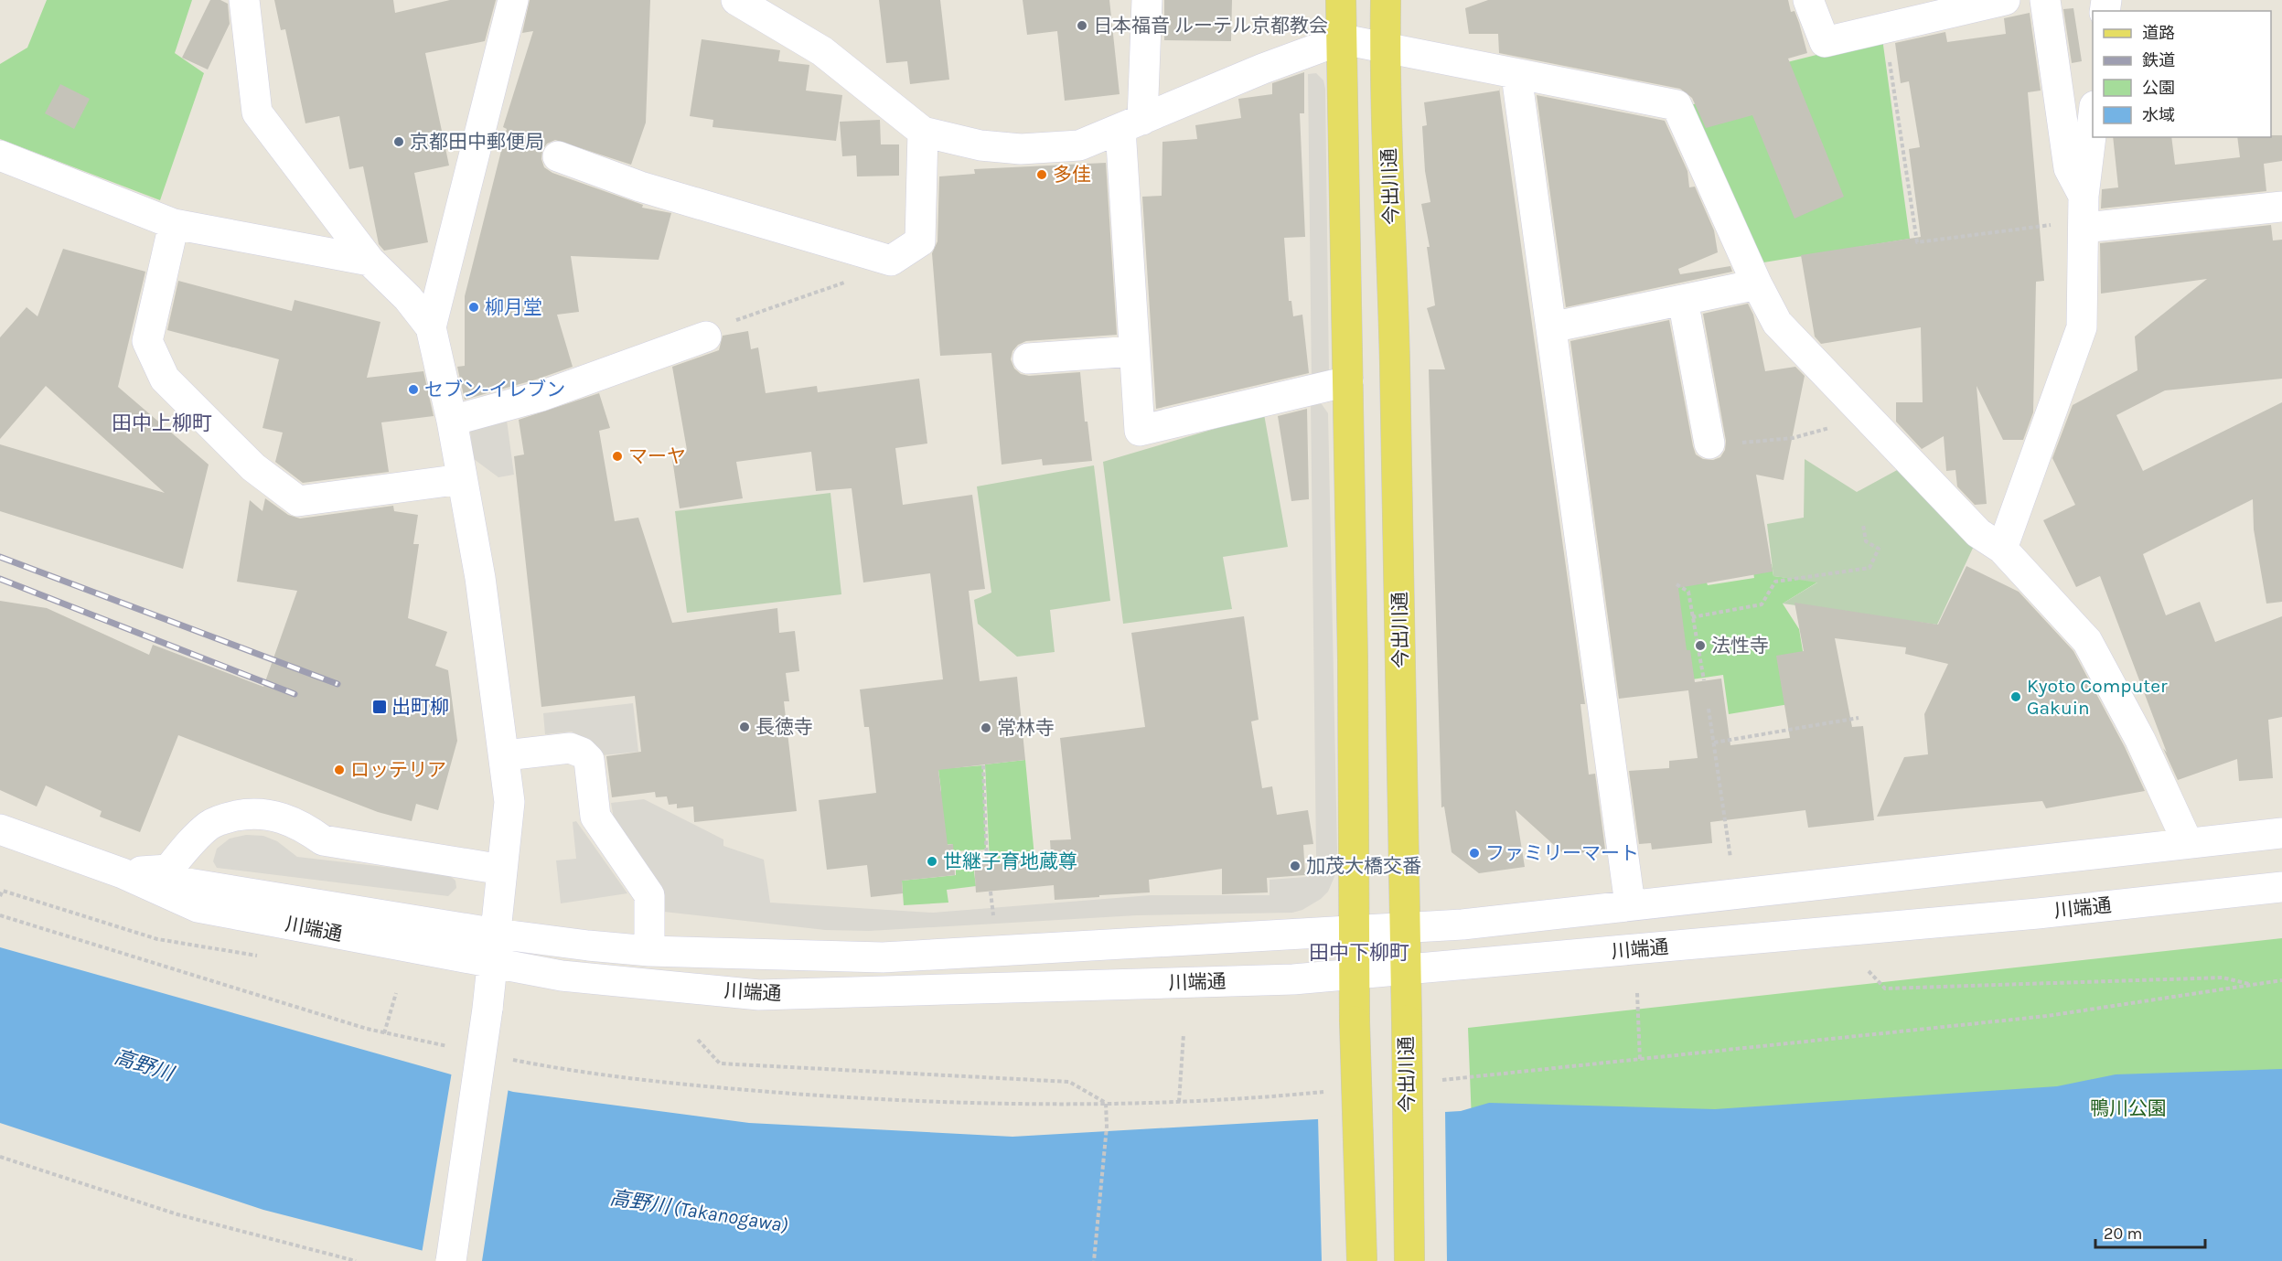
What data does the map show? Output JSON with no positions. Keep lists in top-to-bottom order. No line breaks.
{"streets":{"main road":["今出川通"],"street":["川端通"]},"crossings":[["今出川通","川端通"]],"districts":["田中上柳町","田中下柳町"],"water":["高野川","高野川 (Takanogawa)"],"parks":["鴨川公園"],"places":{"other":["日本福音 ルーテル京都教会","京都田中郵便局","多佳","柳月堂","セブン-イレブン","マーヤ","法性寺","Kyoto Computer Gakuin","長徳寺","常林寺","ロッテリア","ファミリーマート","世継子育地蔵尊","加茂大橋交番"],"transit":["出町柳"]},"legend":["道路","鉄道","公園","水域"],"scale_bar":"20 m"}
